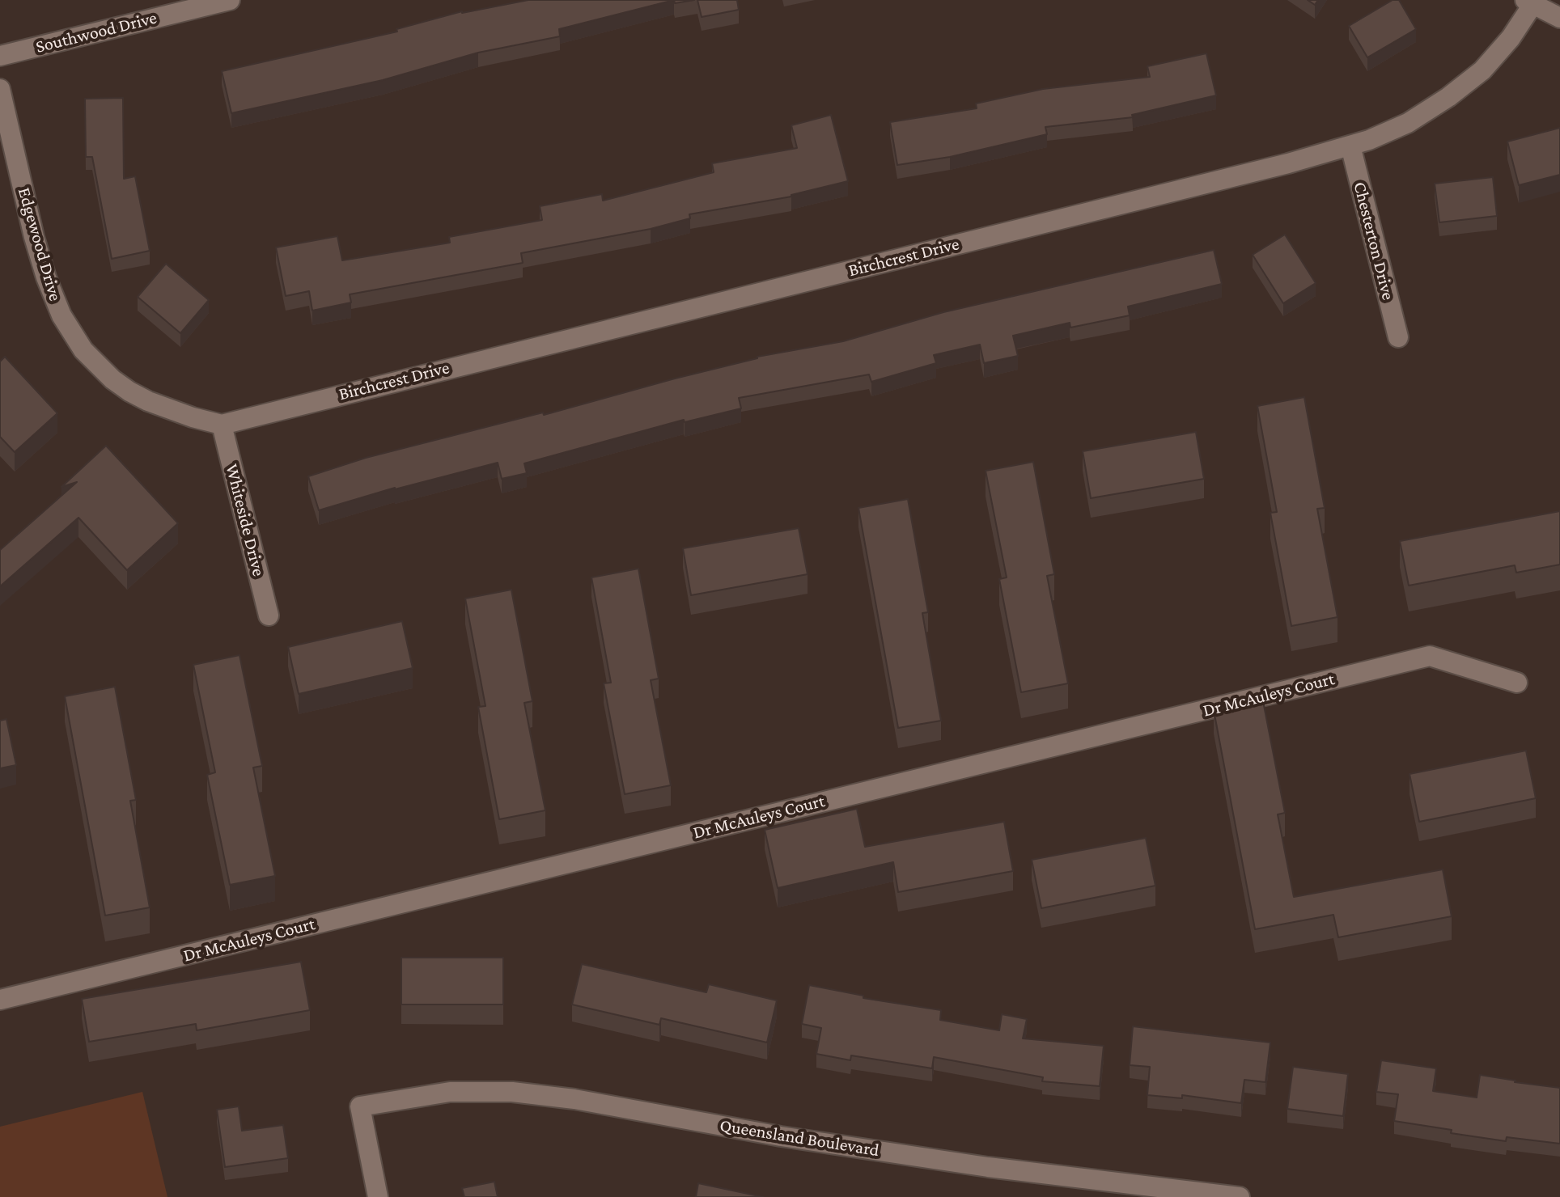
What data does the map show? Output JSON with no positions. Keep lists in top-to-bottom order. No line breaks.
{"streets":{"street":["Southwood Drive","Chesterton Drive","Edgewood Drive","Birchcrest Drive","Whiteside Drive","Dr McAuleys Court","Queensland Boulevard"]},"crossings":[["Chesterton Drive","Birchcrest Drive"],["Edgewood Drive","Birchcrest Drive"],["Edgewood Drive","Whiteside Drive"],["Birchcrest Drive","Whiteside Drive"]]}
